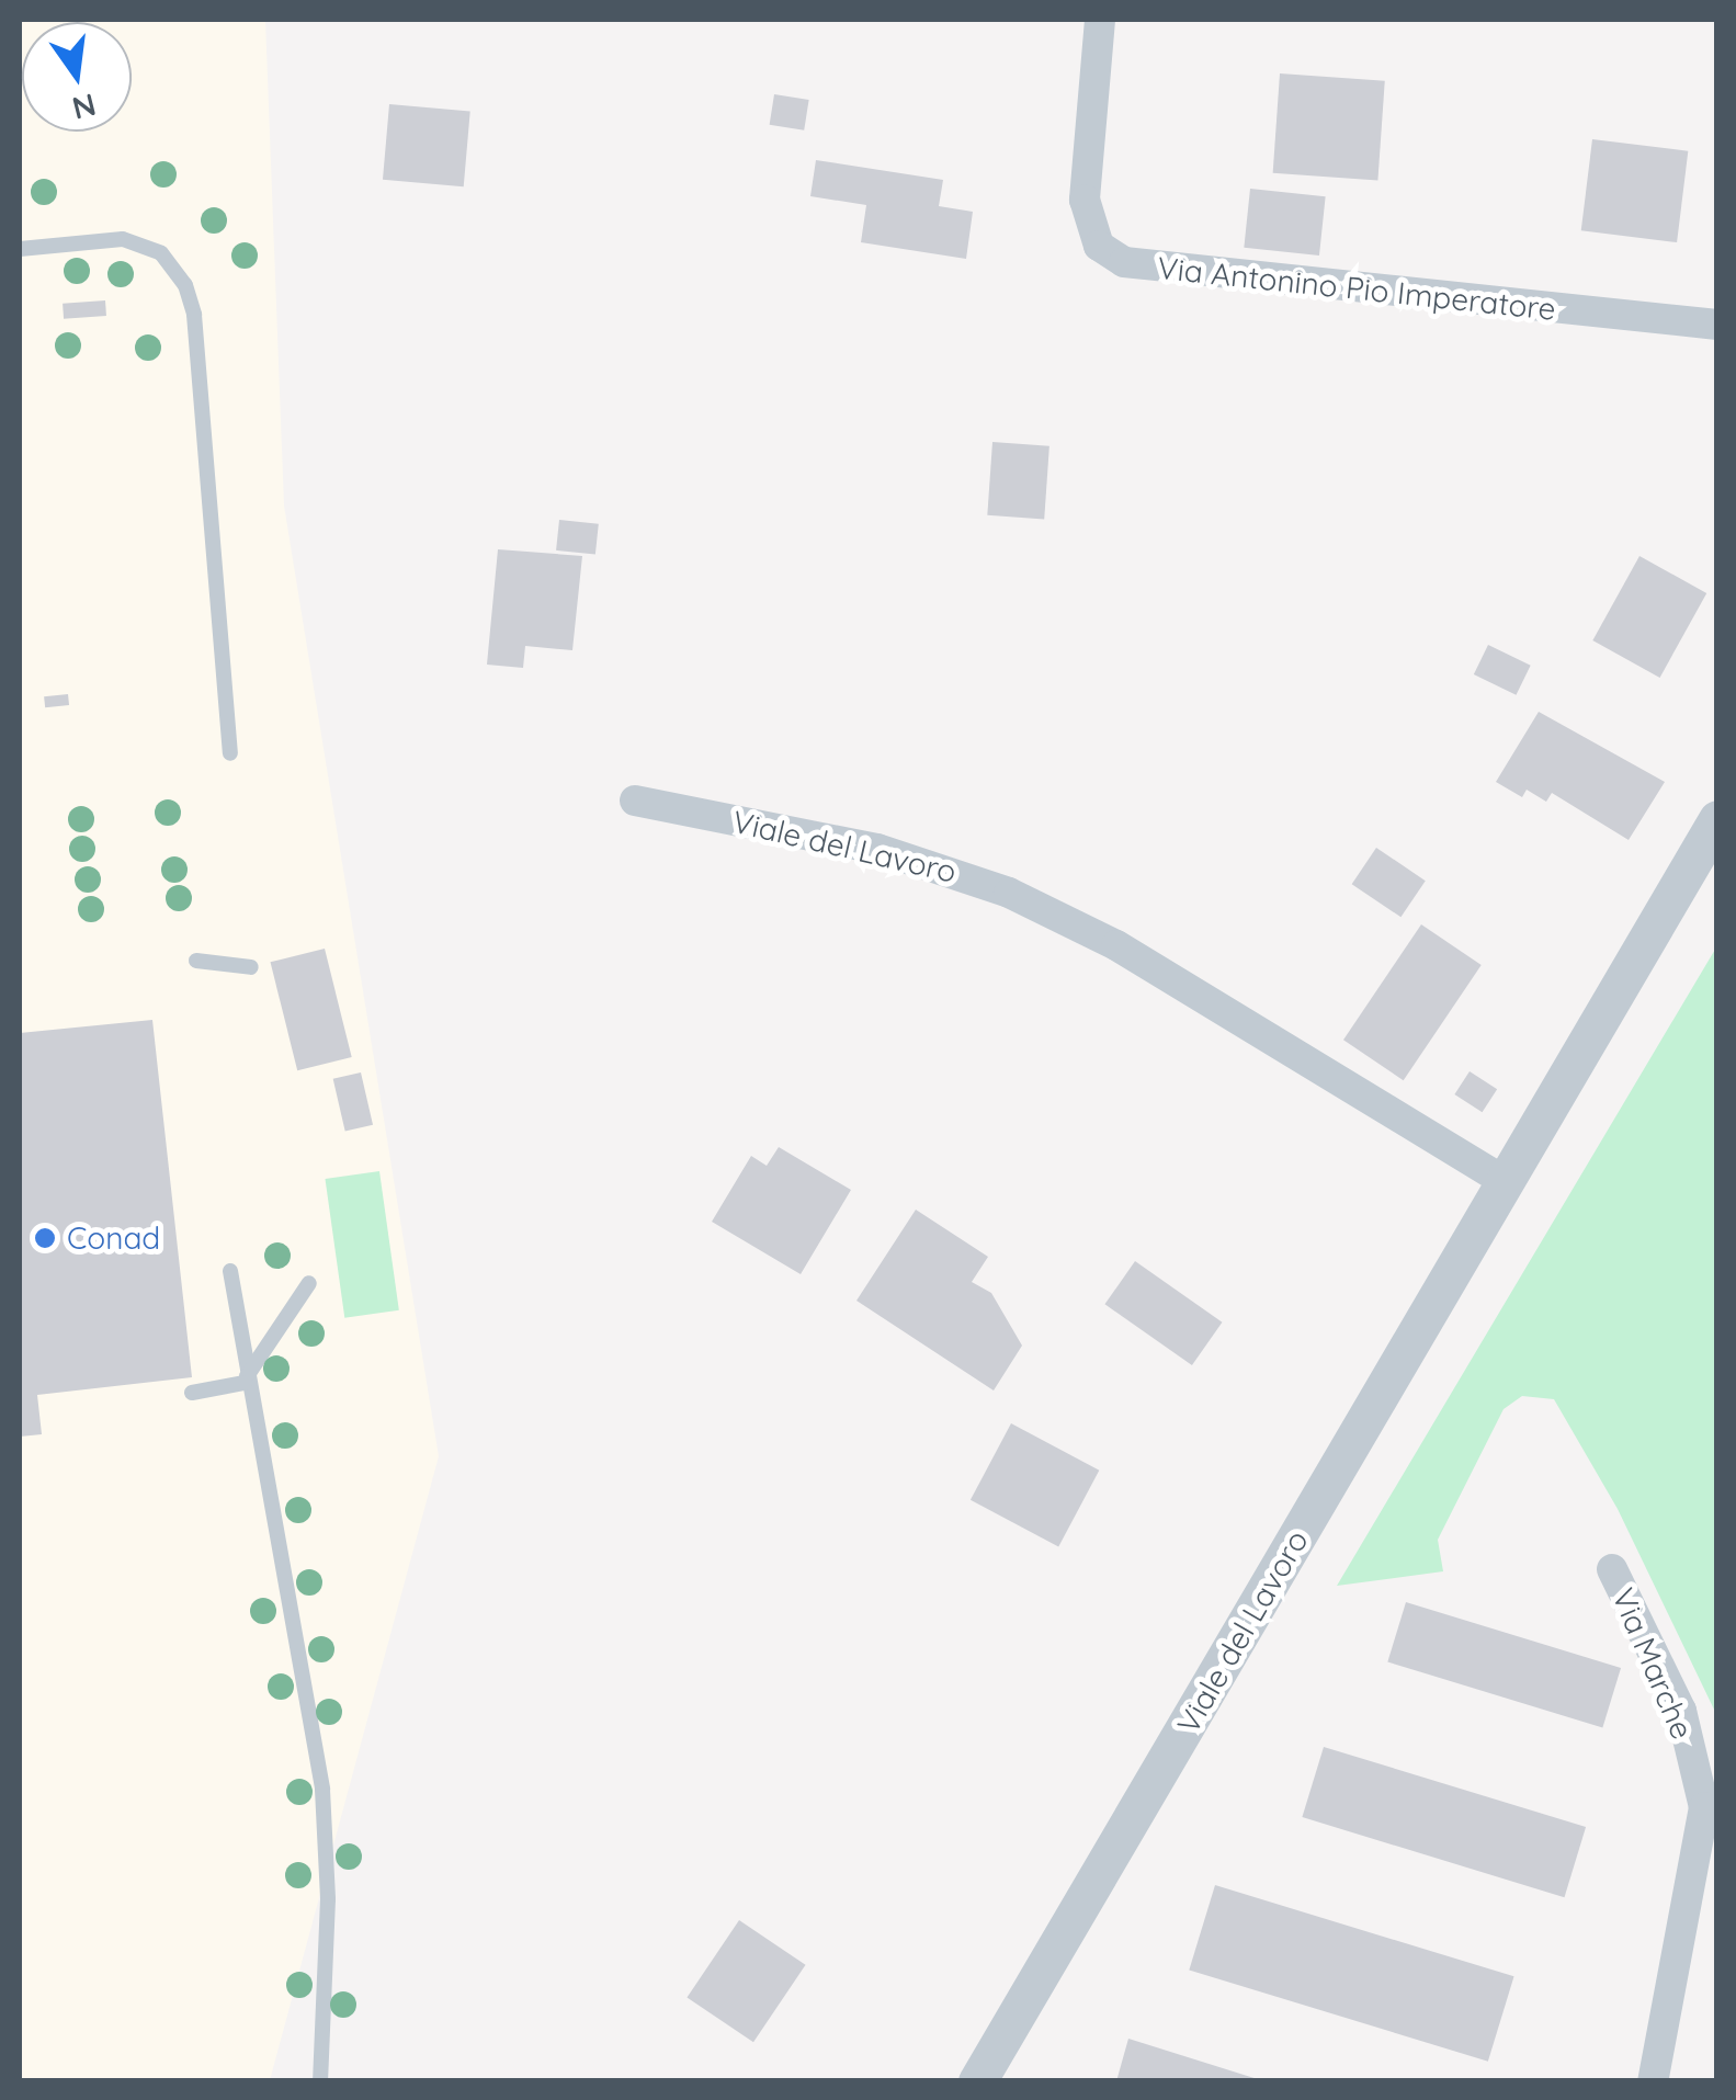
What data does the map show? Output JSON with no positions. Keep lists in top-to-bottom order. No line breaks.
{"streets":{"street":["Via Antonino Pio Imperatore","Viale del Lavoro","Via Marche"]},"places":["Conad"],"north":"bottom"}
